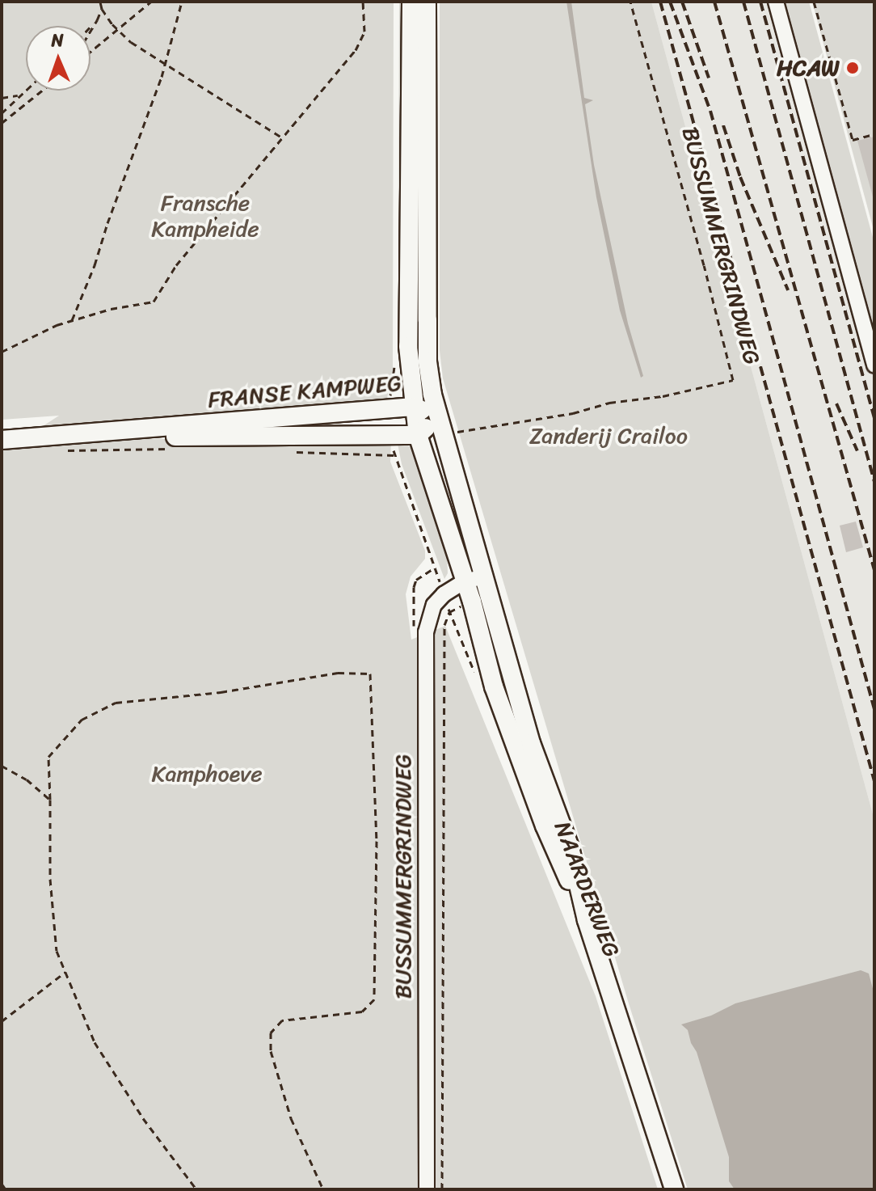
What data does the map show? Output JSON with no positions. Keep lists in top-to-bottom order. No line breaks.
{"streets":{"main road":["FRANSE KAMPWEG","NAARDERWEG"],"street":["BUSSUMMERGRINDWEG"]},"crossings":[["BUSSUMMERGRINDWEG","NAARDERWEG"]],"parks":["Fransche Kampheide","Zanderij Crailoo","Kamphoeve"],"places":["HCAW"],"north":"top"}
